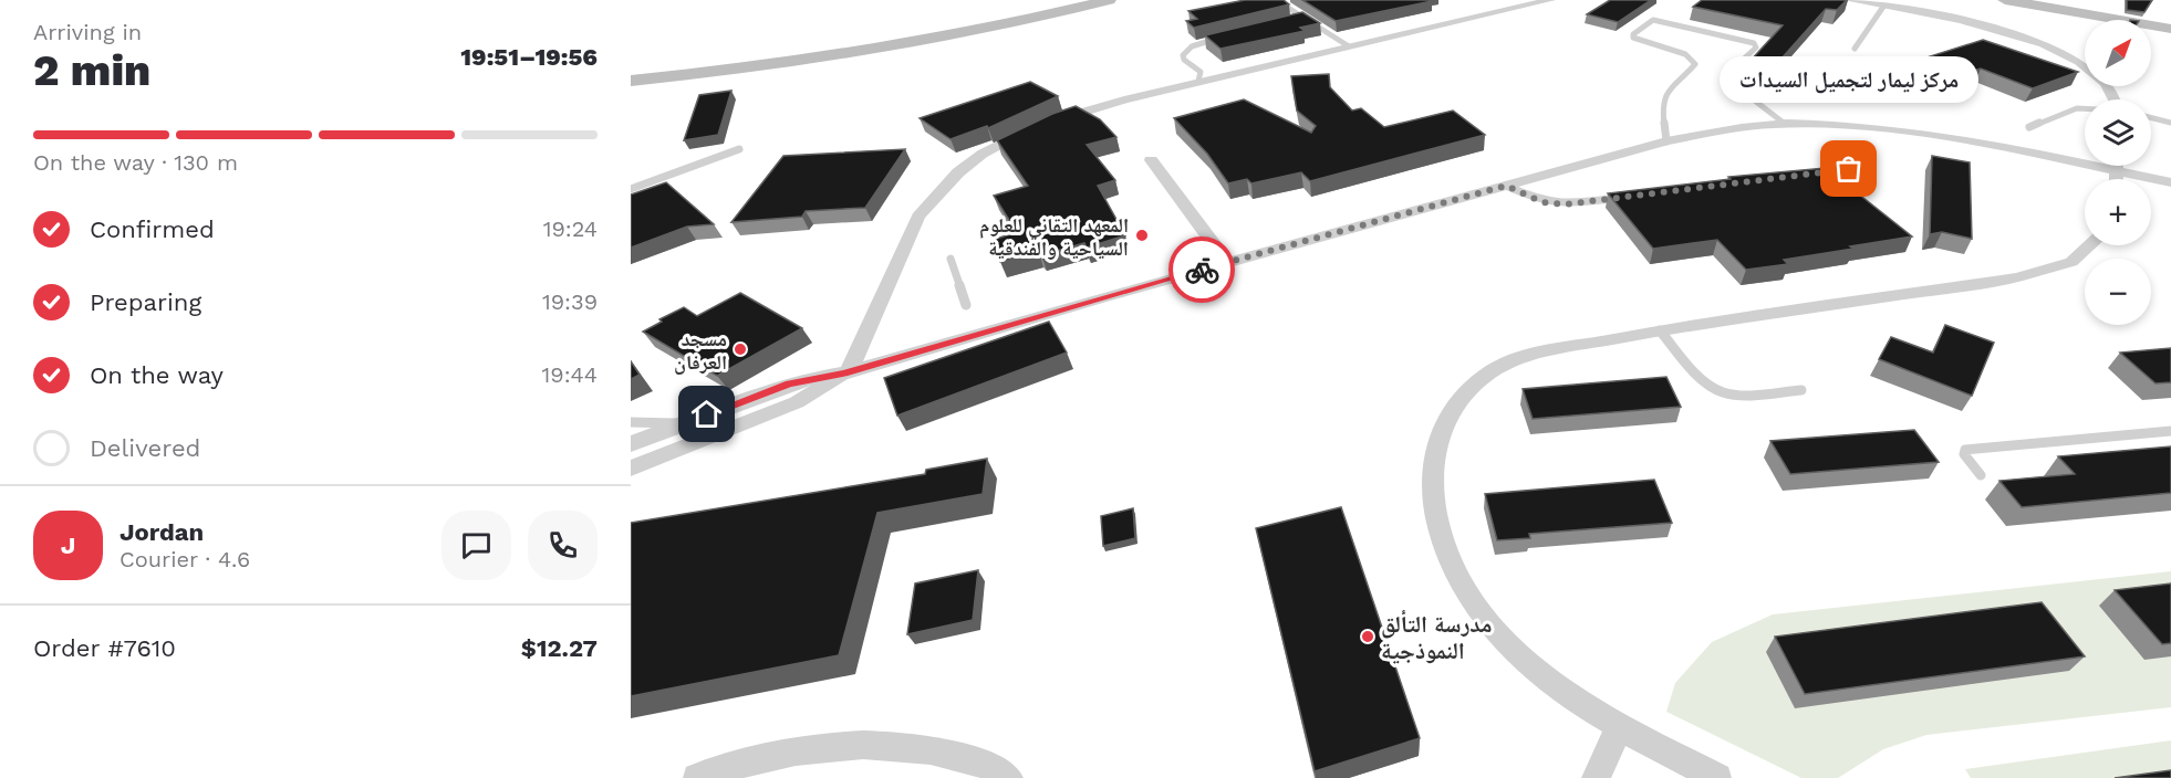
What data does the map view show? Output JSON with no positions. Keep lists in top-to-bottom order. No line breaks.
{"places":["مركز ليمار لتجميل السيدات","المعهد التقاني للعلوم السياحية والفندقية","مسجد العرفان","مدرسة التألق النموذجية"],"north":"top right","page":{"heading":["2 min","Arriving in","19:51–19:56"],"panel":["Jordan","Courier · 4.6","Order #7610","$12.27"],"map_buttons":["+","−"],"bubble":"مركز ليمار لتجميل السيدات","bar":"On the way · 130 m","list":[["Confirmed","19:24"],["Preparing","19:39"],["On the way","19:44"],"Delivered"],"round":"J"}}
